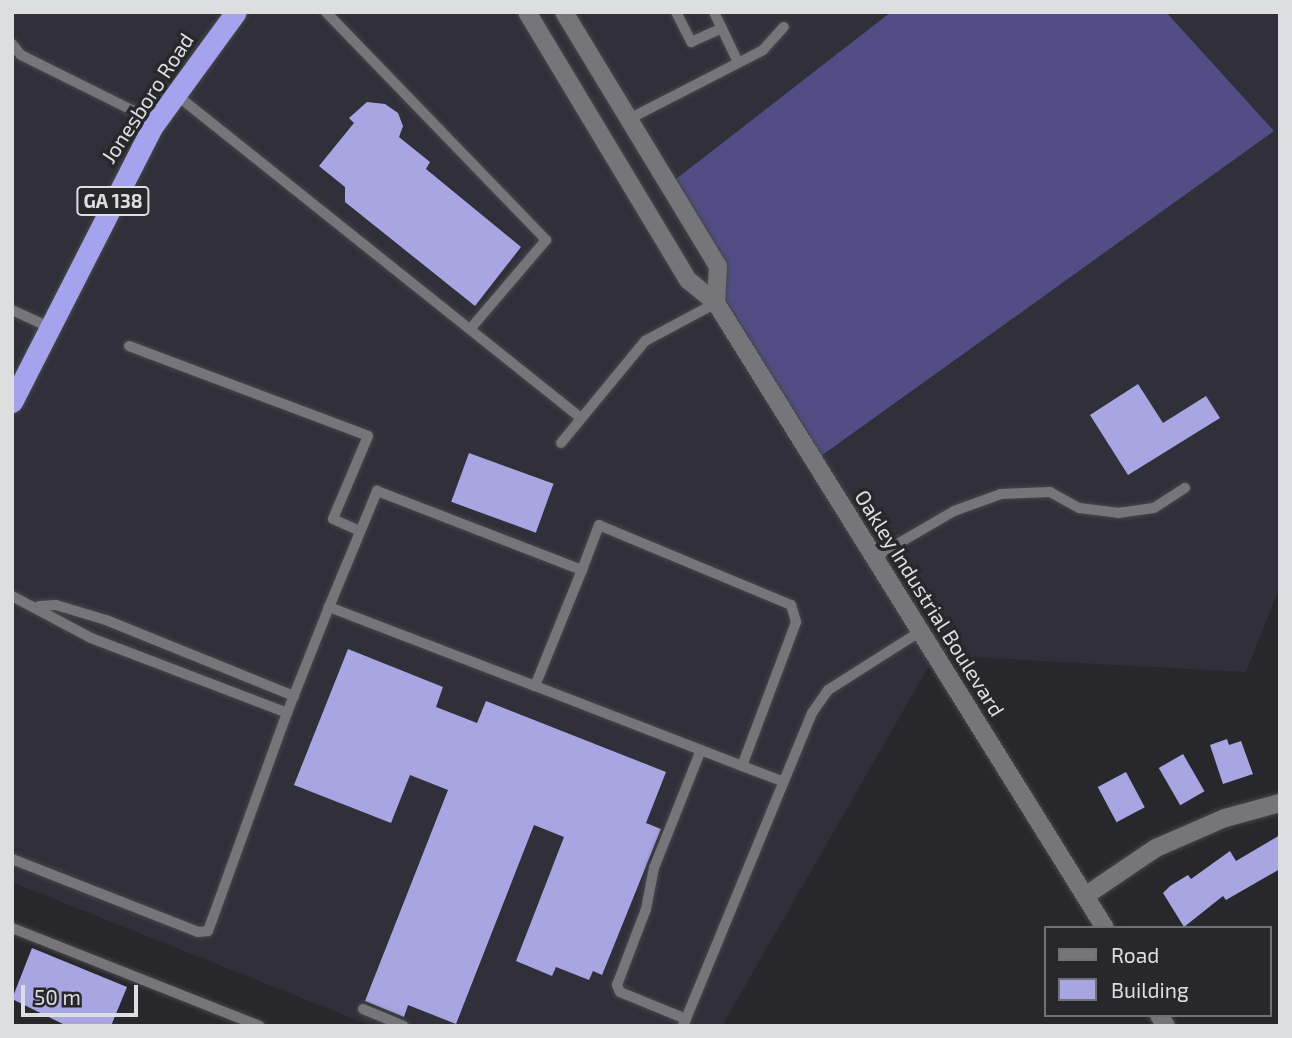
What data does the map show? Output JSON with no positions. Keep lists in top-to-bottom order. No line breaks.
{"streets":{"highway":["Jonesboro Road","GA 138"],"street":["Oakley Industrial Boulevard"]},"legend":["Road","Building"],"scale_bar":"50 m"}
